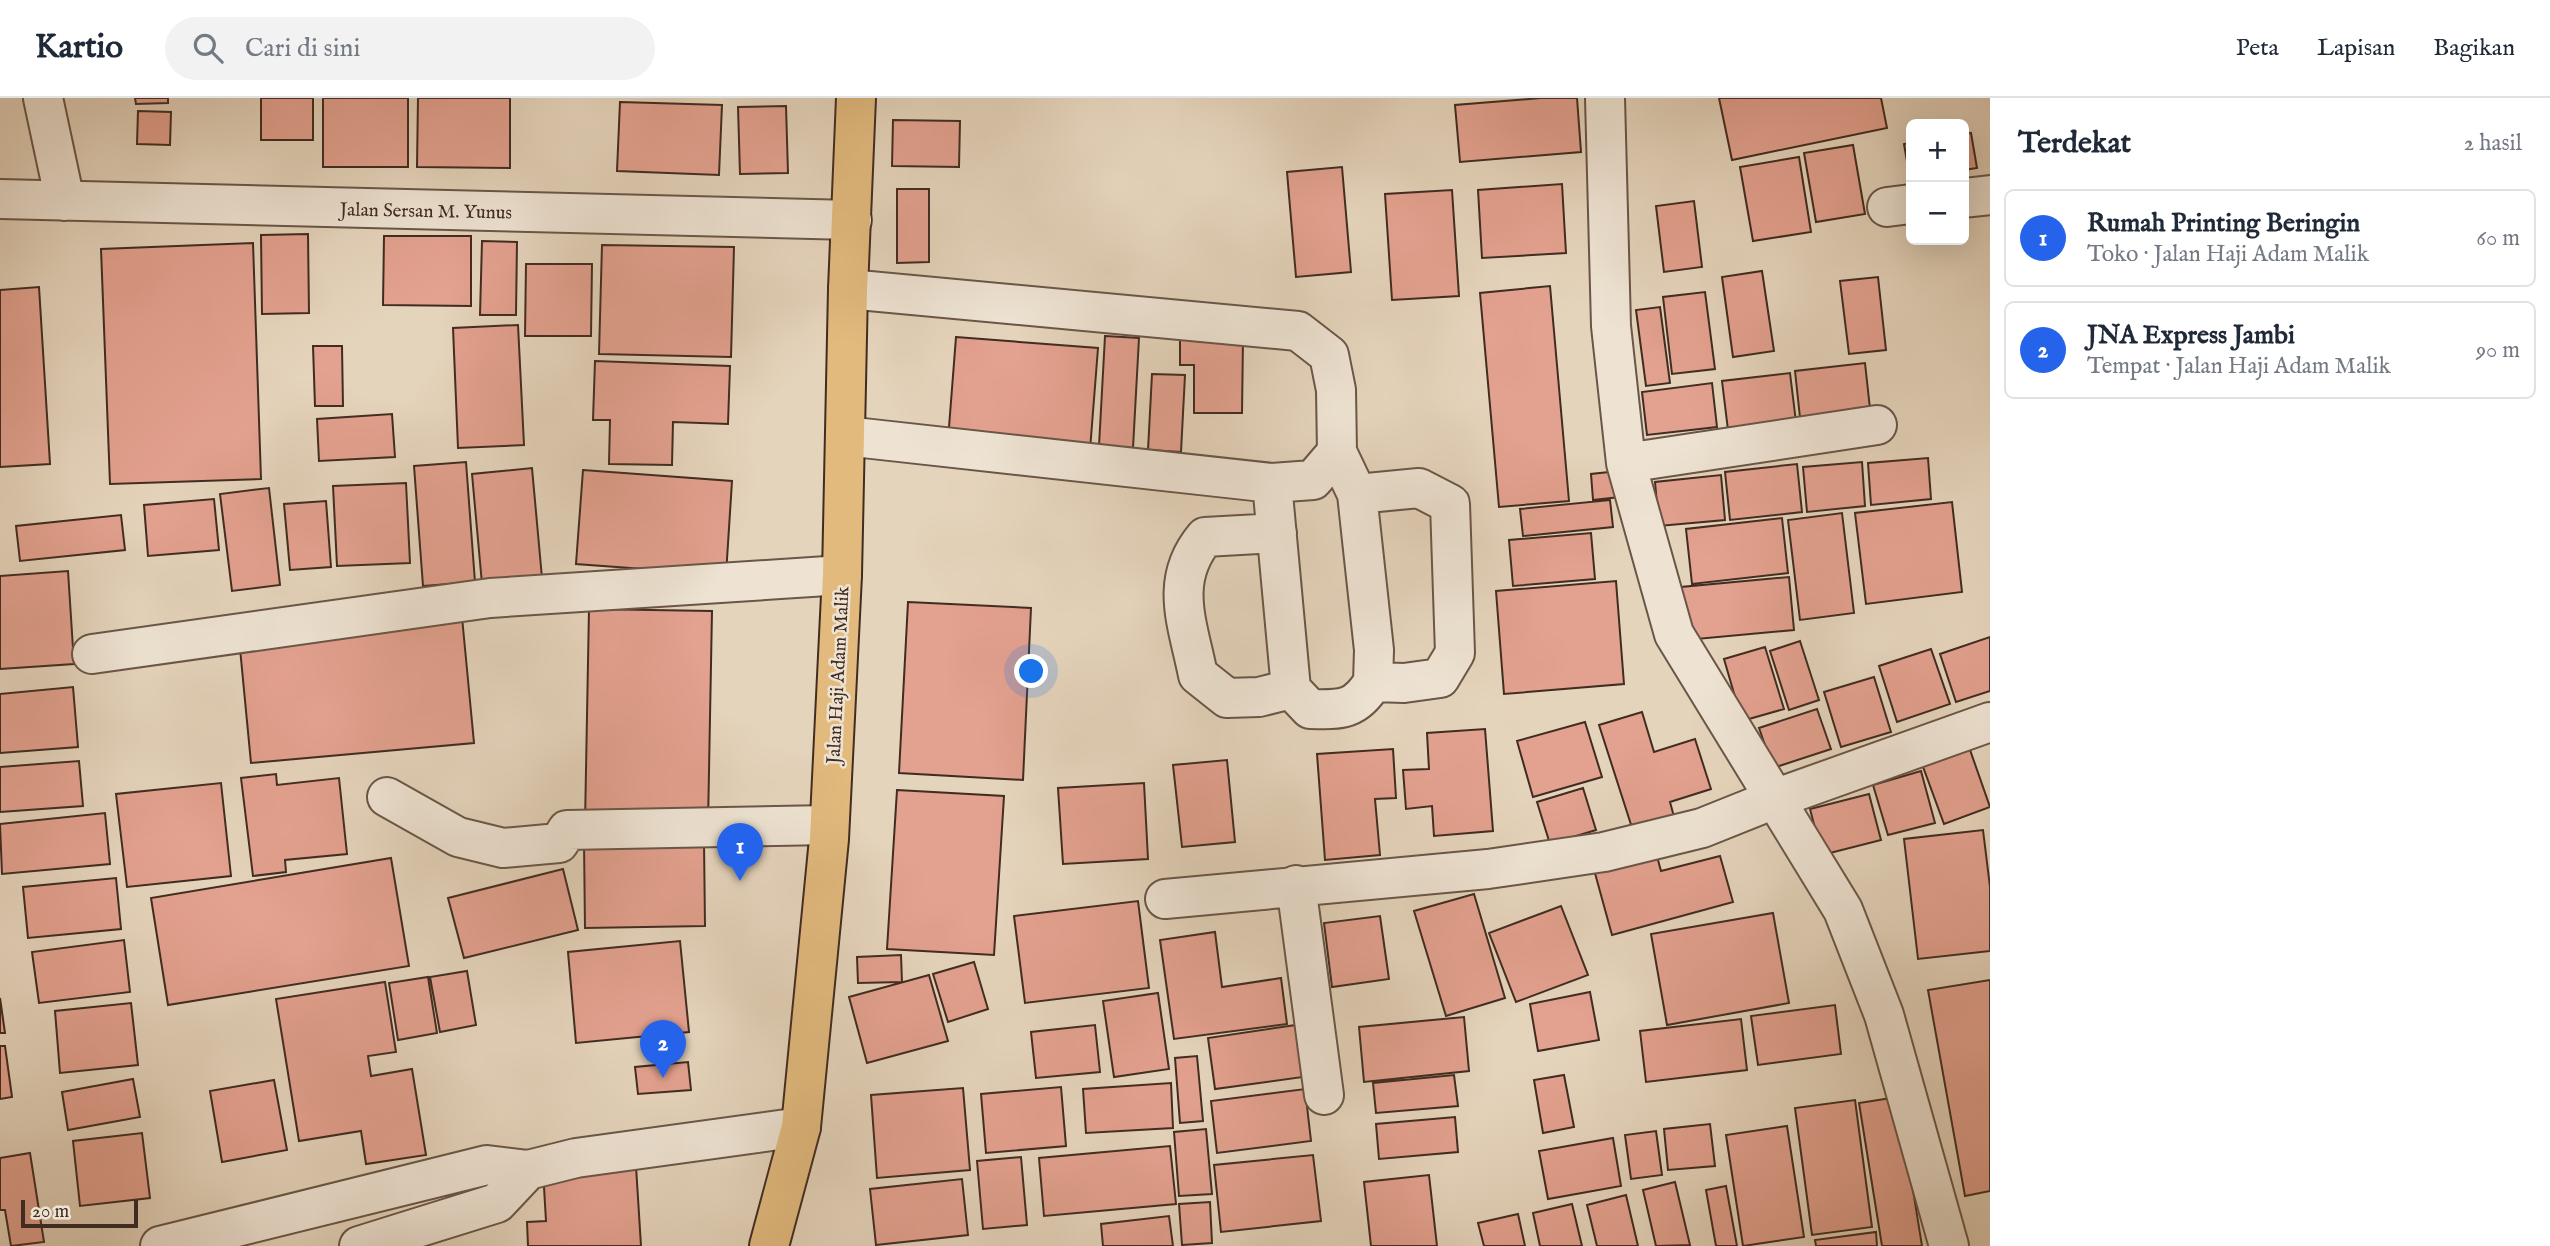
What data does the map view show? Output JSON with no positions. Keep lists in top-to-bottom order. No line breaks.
{"streets":{"main road":["Jalan Haji Adam Malik"],"street":["Jalan Sersan M. Yunus"]},"crossings":[["Jalan Sersan M. Yunus","Jalan Haji Adam Malik"]],"scale_bar":"20 m","page":{"header":"Kartio","search":"Cari di sini","nav":["Peta","Lapisan","Bagikan"],"heading":["Terdekat","2 hasil"],"map_buttons":["+","−"],"list":[{"mark":"1","name":"Rumah Printing Beringin","note":"Toko · Jalan Haji Adam Malik","value":"60 m"},{"mark":"2","name":"JNA Express Jambi","note":"Tempat · Jalan Haji Adam Malik","value":"90 m"}],"pins":["1","2"],"scale":"20 m"}}
